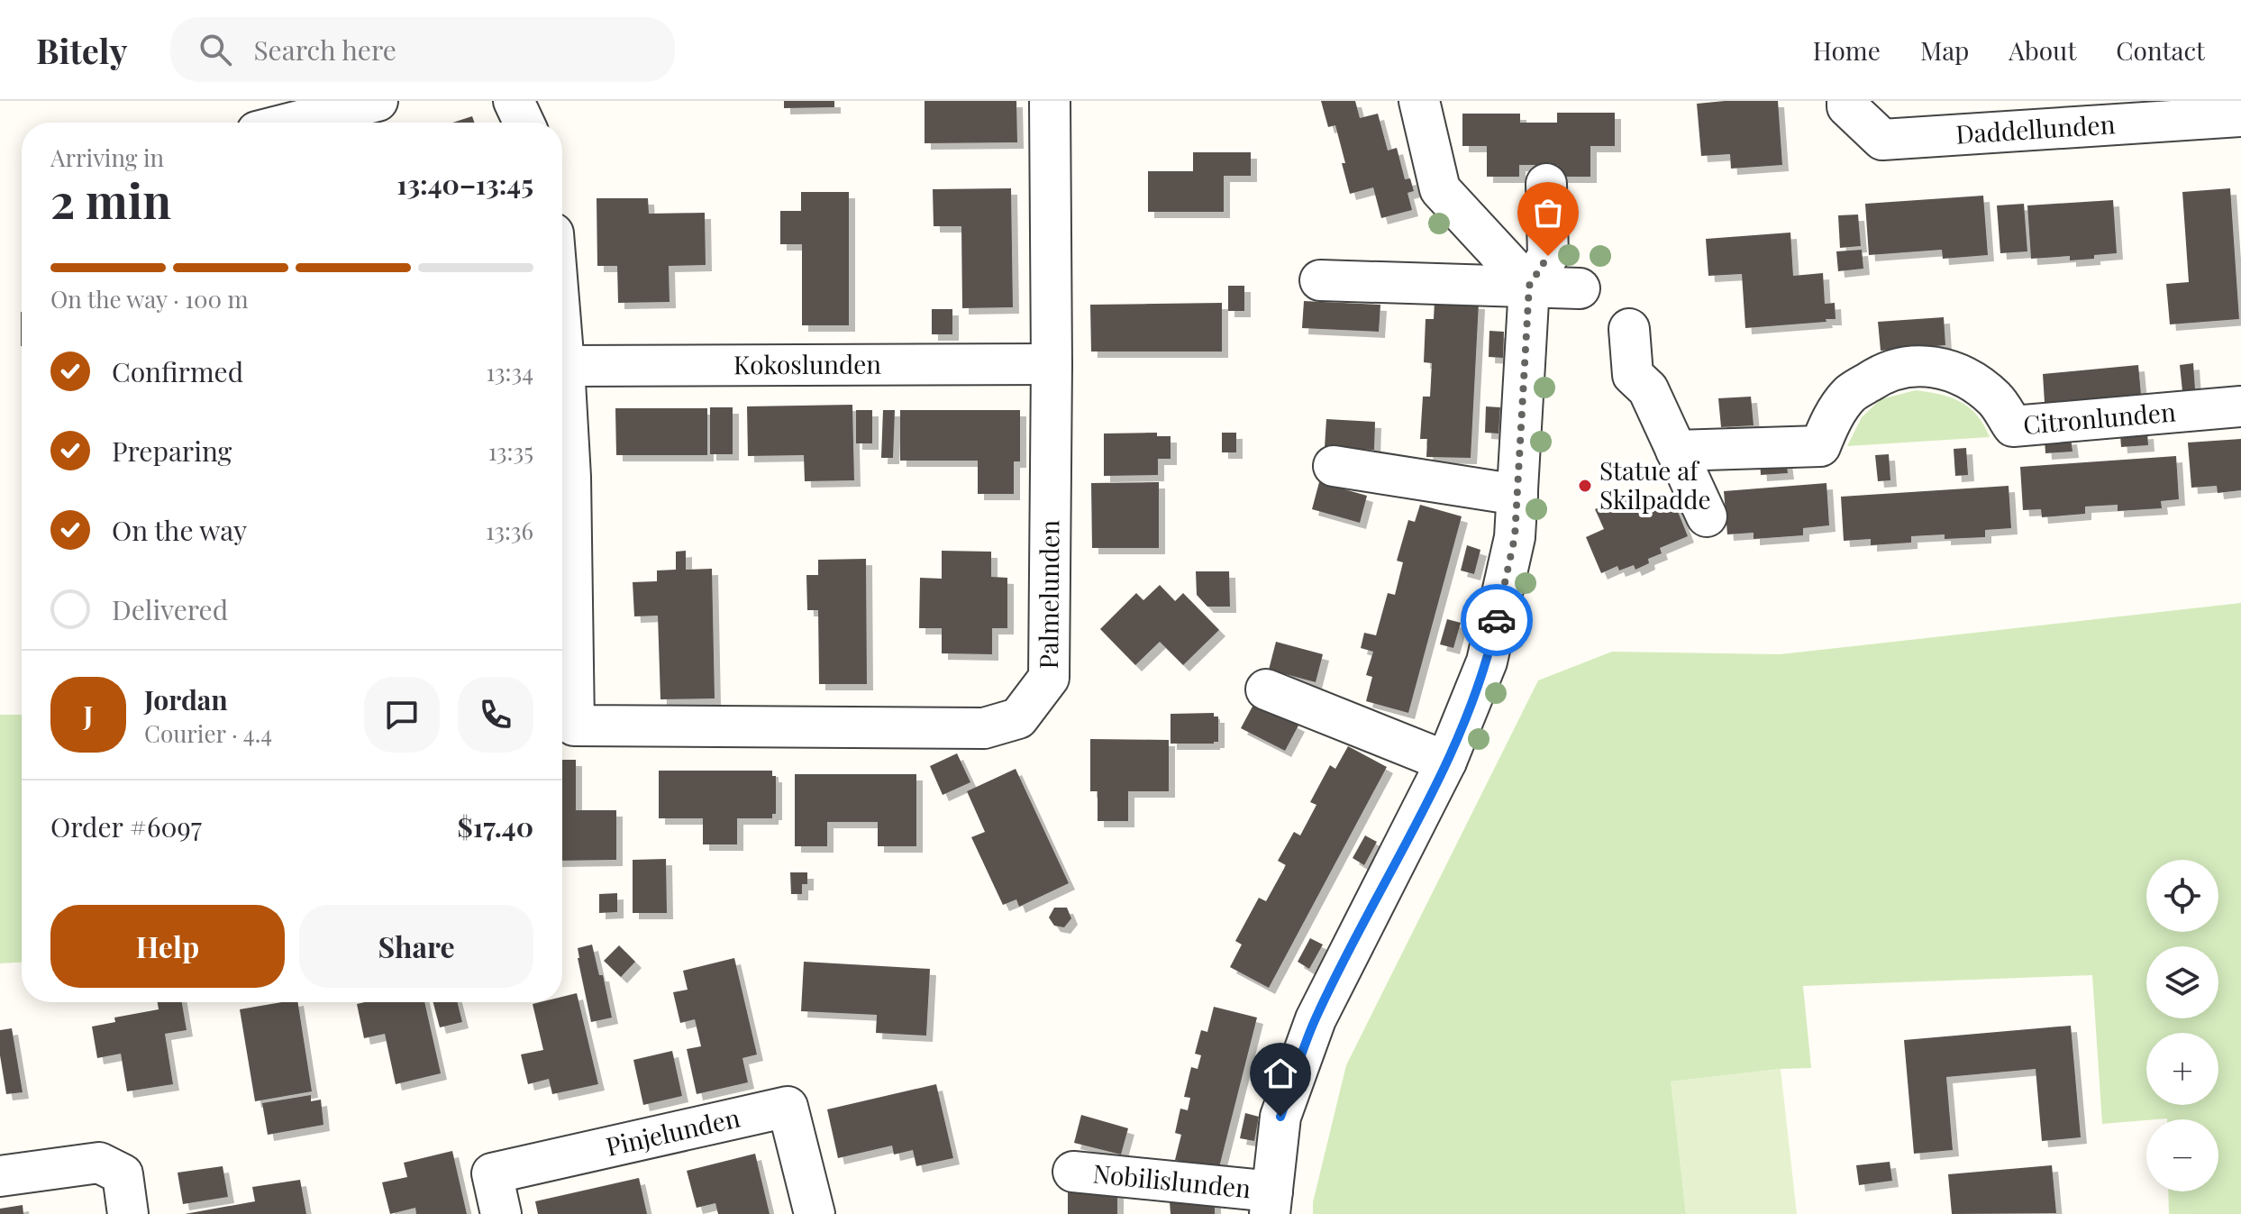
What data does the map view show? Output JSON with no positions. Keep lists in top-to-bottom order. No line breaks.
{"streets":{"street":["Daddellunden","Kokoslunden","Citronlunden","Palmelunden","Pinjelunden","Nobilislunden"]},"crossings":[["Kokoslunden","Palmelunden"]],"places":["Statue af Skilpadde"],"page":{"header":"Bitely","search":"Search here","nav":["Home","Map","About","Contact"],"heading":["2 min","Arriving in","13:40–13:45"],"panel":["Jordan","Courier · 4.4","Order #6097","$17.40"],"bar":"On the way · 100 m","list":[["Confirmed","13:34"],["Preparing","13:35"],["On the way","13:36"],"Delivered"],"round":"J","map_buttons":["+","−"],"buttons":["Help","Share"]}}
